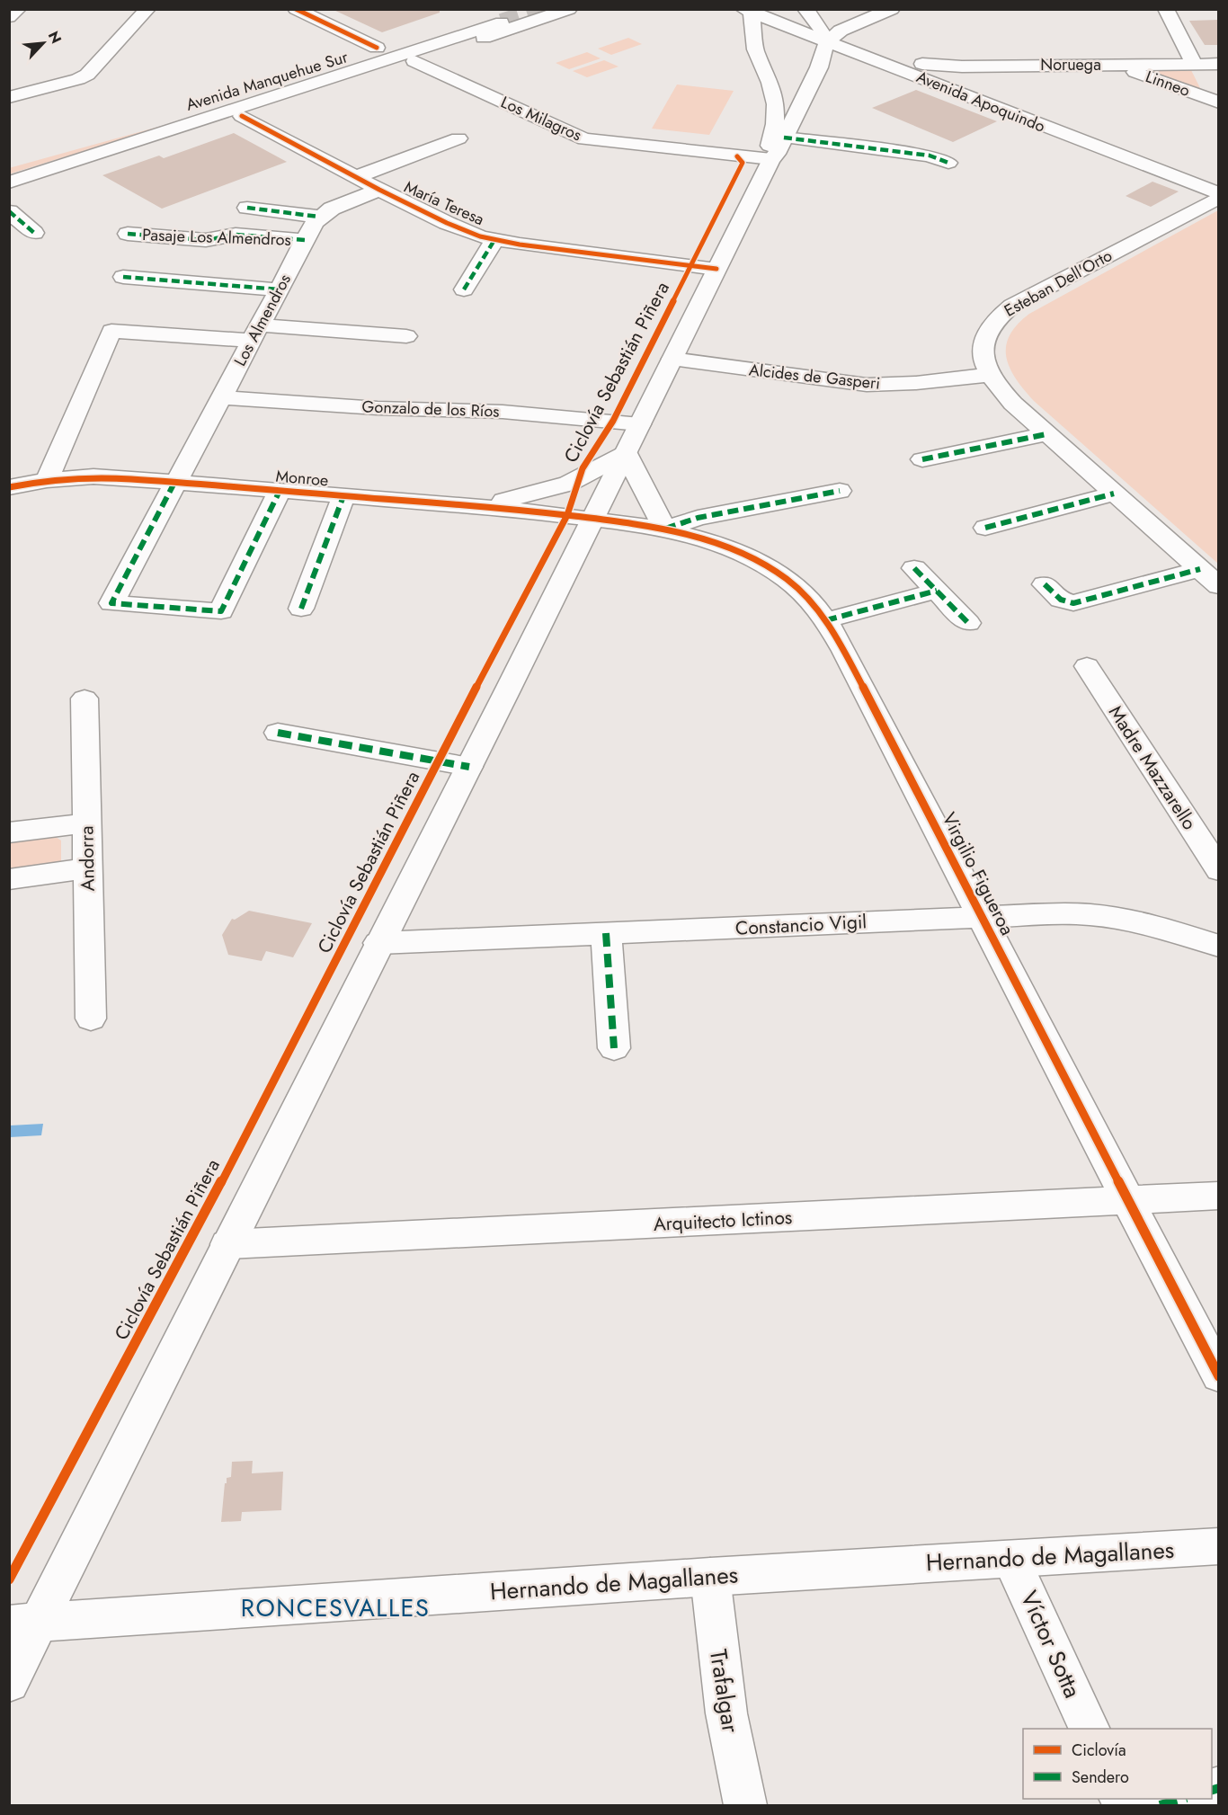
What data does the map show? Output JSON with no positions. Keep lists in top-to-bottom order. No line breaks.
{"streets":{"street":["Noruega","Avenida Manquehue Sur","Linneo","Avenida Apoquindo","Los Milagros","María Teresa","Pasaje Los Almendros","Esteban Dell'Orto","Los Almendros","Alcides de Gasperi","Gonzalo de los Ríos","Monroe","Madre Mazzarello","Andorra","Virgilio Figueroa","Constancio Vigil","Arquitecto Ictinos","Hernando de Magallanes","Víctor Sotta","Trafalgar"],"cycle path":["Ciclovía Sebastián Piñera"]},"crossings":[["Noruega","Linneo"],["Noruega","Avenida Apoquindo"],["Avenida Manquehue Sur","Los Milagros"],["Avenida Manquehue Sur","María Teresa"],["Avenida Apoquindo","Esteban Dell'Orto"],["Pasaje Los Almendros","Los Almendros"],["Esteban Dell'Orto","Alcides de Gasperi"],["Los Almendros","Gonzalo de los Ríos"],["Los Almendros","Monroe"],["Monroe","Virgilio Figueroa"],["Virgilio Figueroa","Constancio Vigil"],["Virgilio Figueroa","Arquitecto Ictinos"],["Hernando de Magallanes","Víctor Sotta"],["Hernando de Magallanes","Trafalgar"]],"districts":["RONCESVALLES"],"legend":["Ciclovía","Sendero"],"north":"top right"}
